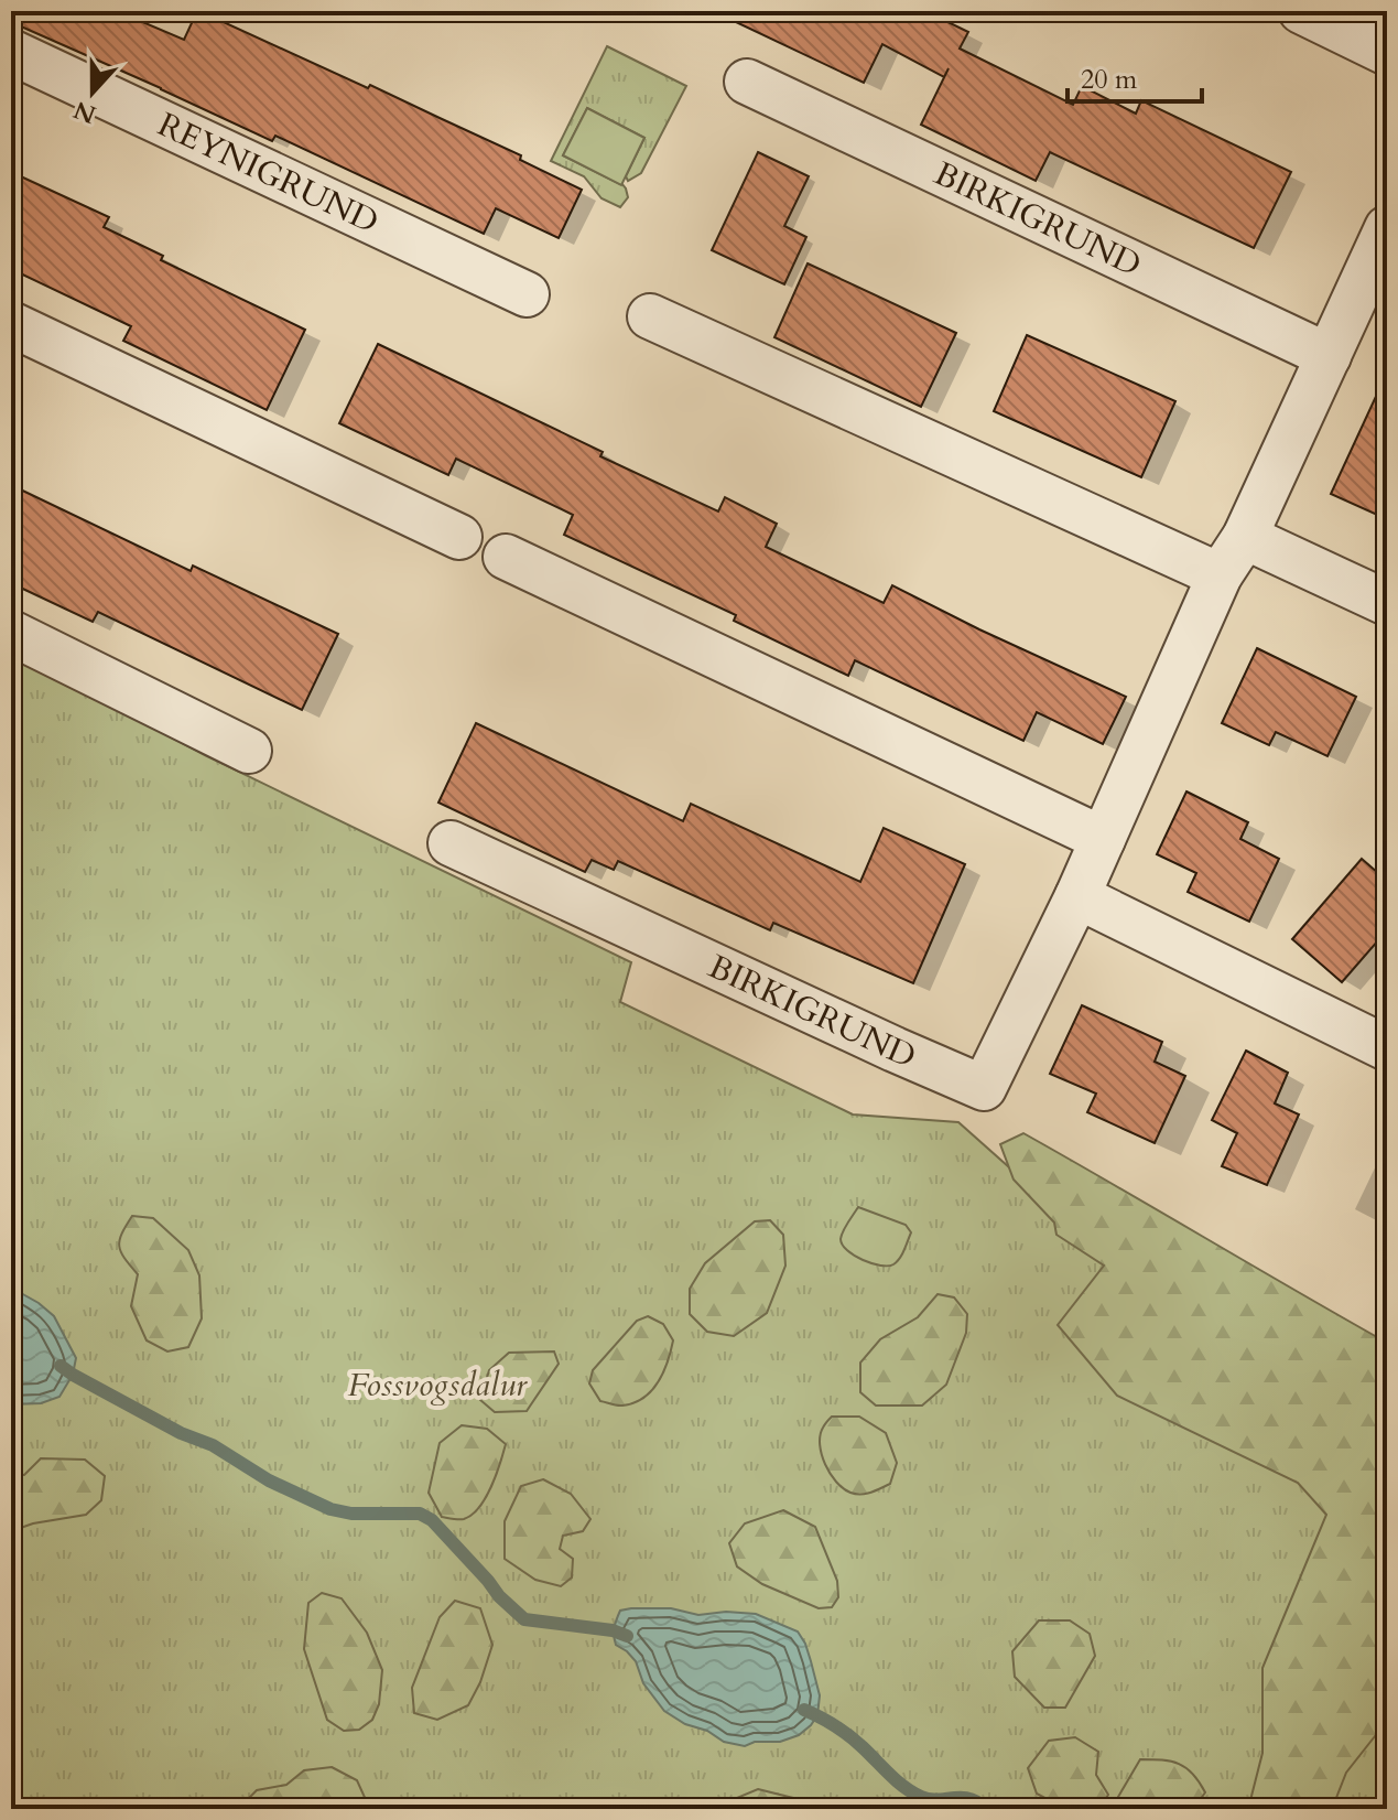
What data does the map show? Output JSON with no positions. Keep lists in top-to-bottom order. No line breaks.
{"streets":{"street":["REYNIGRUND","BIRKIGRUND"]},"parks":["Fossvogsdalur"],"scale_bar":"20 m","north":"bottom"}
